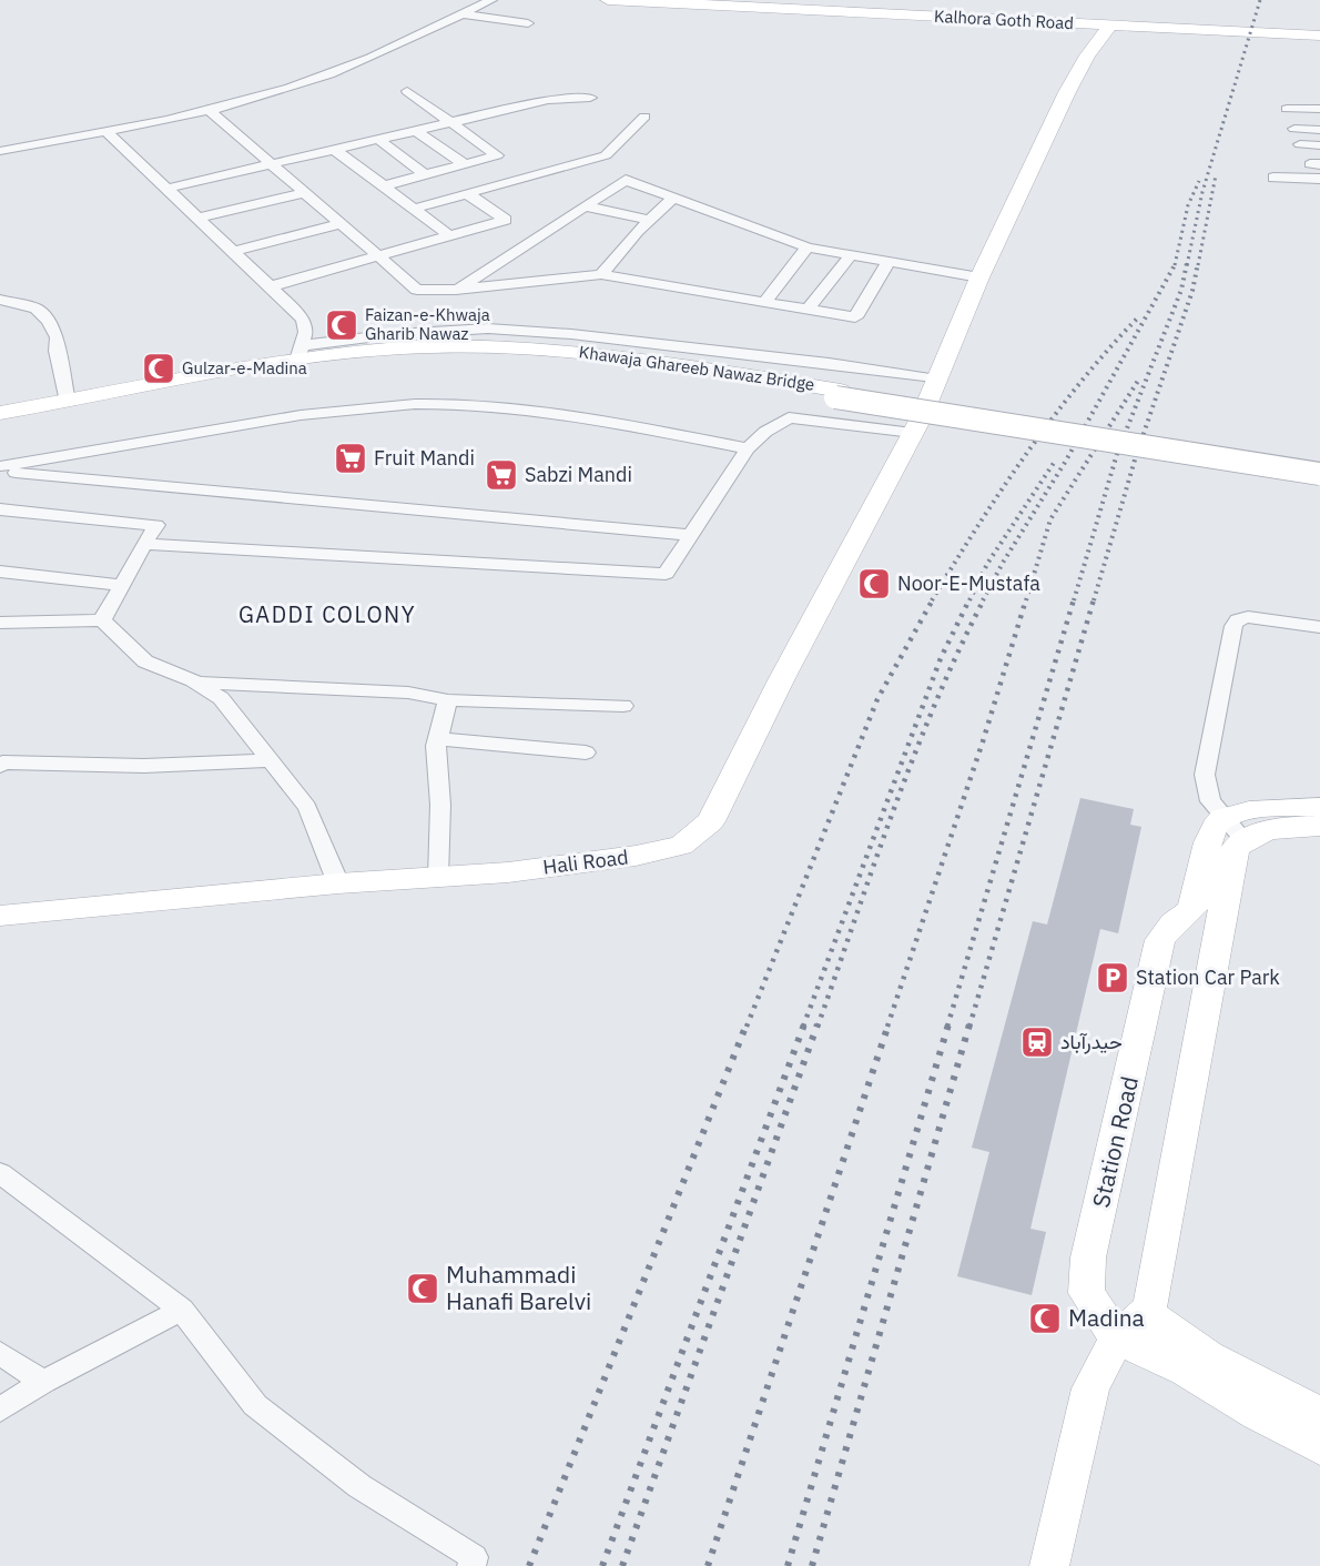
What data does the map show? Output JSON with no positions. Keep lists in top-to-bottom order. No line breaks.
{"streets":{"street":["Kalhora Goth Road","Khawaja Ghareeb Nawaz Bridge","Hali Road","Station Road"]},"crossings":[["Kalhora Goth Road","Hali Road"]],"districts":["GADDI COLONY"],"places":{"mosque":["Faizan-e-Khwaja Gharib Nawaz","Gulzar-e-Madina","Noor-E-Mustafa","Muhammadi Hanafi Barelvi","Madina"],"supermarket":["Fruit Mandi","Sabzi Mandi"],"parking":["Station Car Park"],"station":["حیدرآباد"]}}
